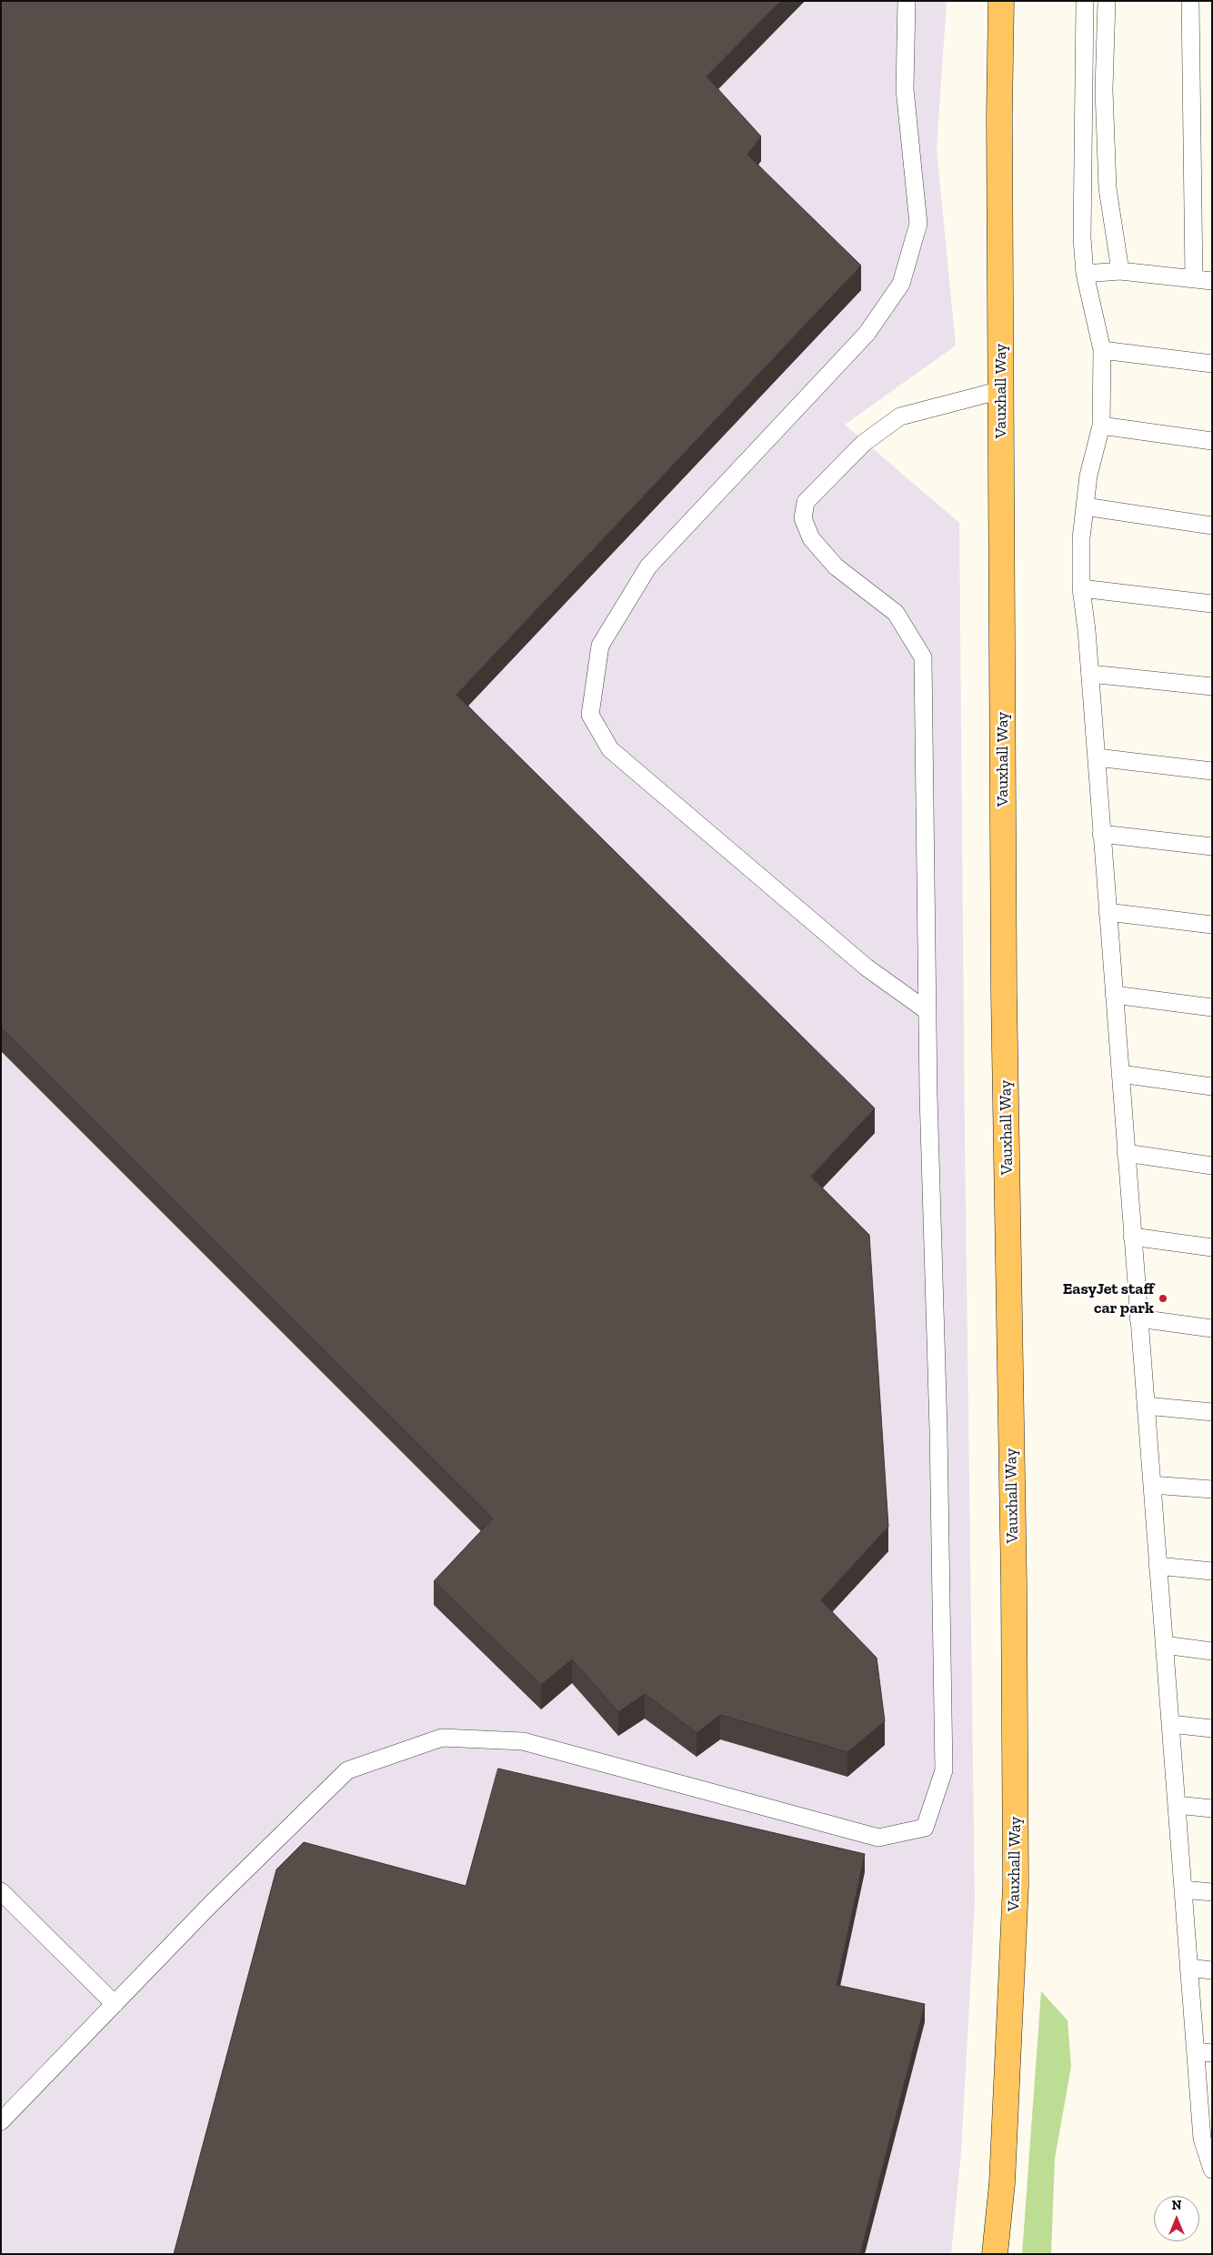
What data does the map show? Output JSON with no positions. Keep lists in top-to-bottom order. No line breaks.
{"streets":{"main road":["Vauxhall Way"]},"places":["EasyJet staff car park"],"north":"top"}
